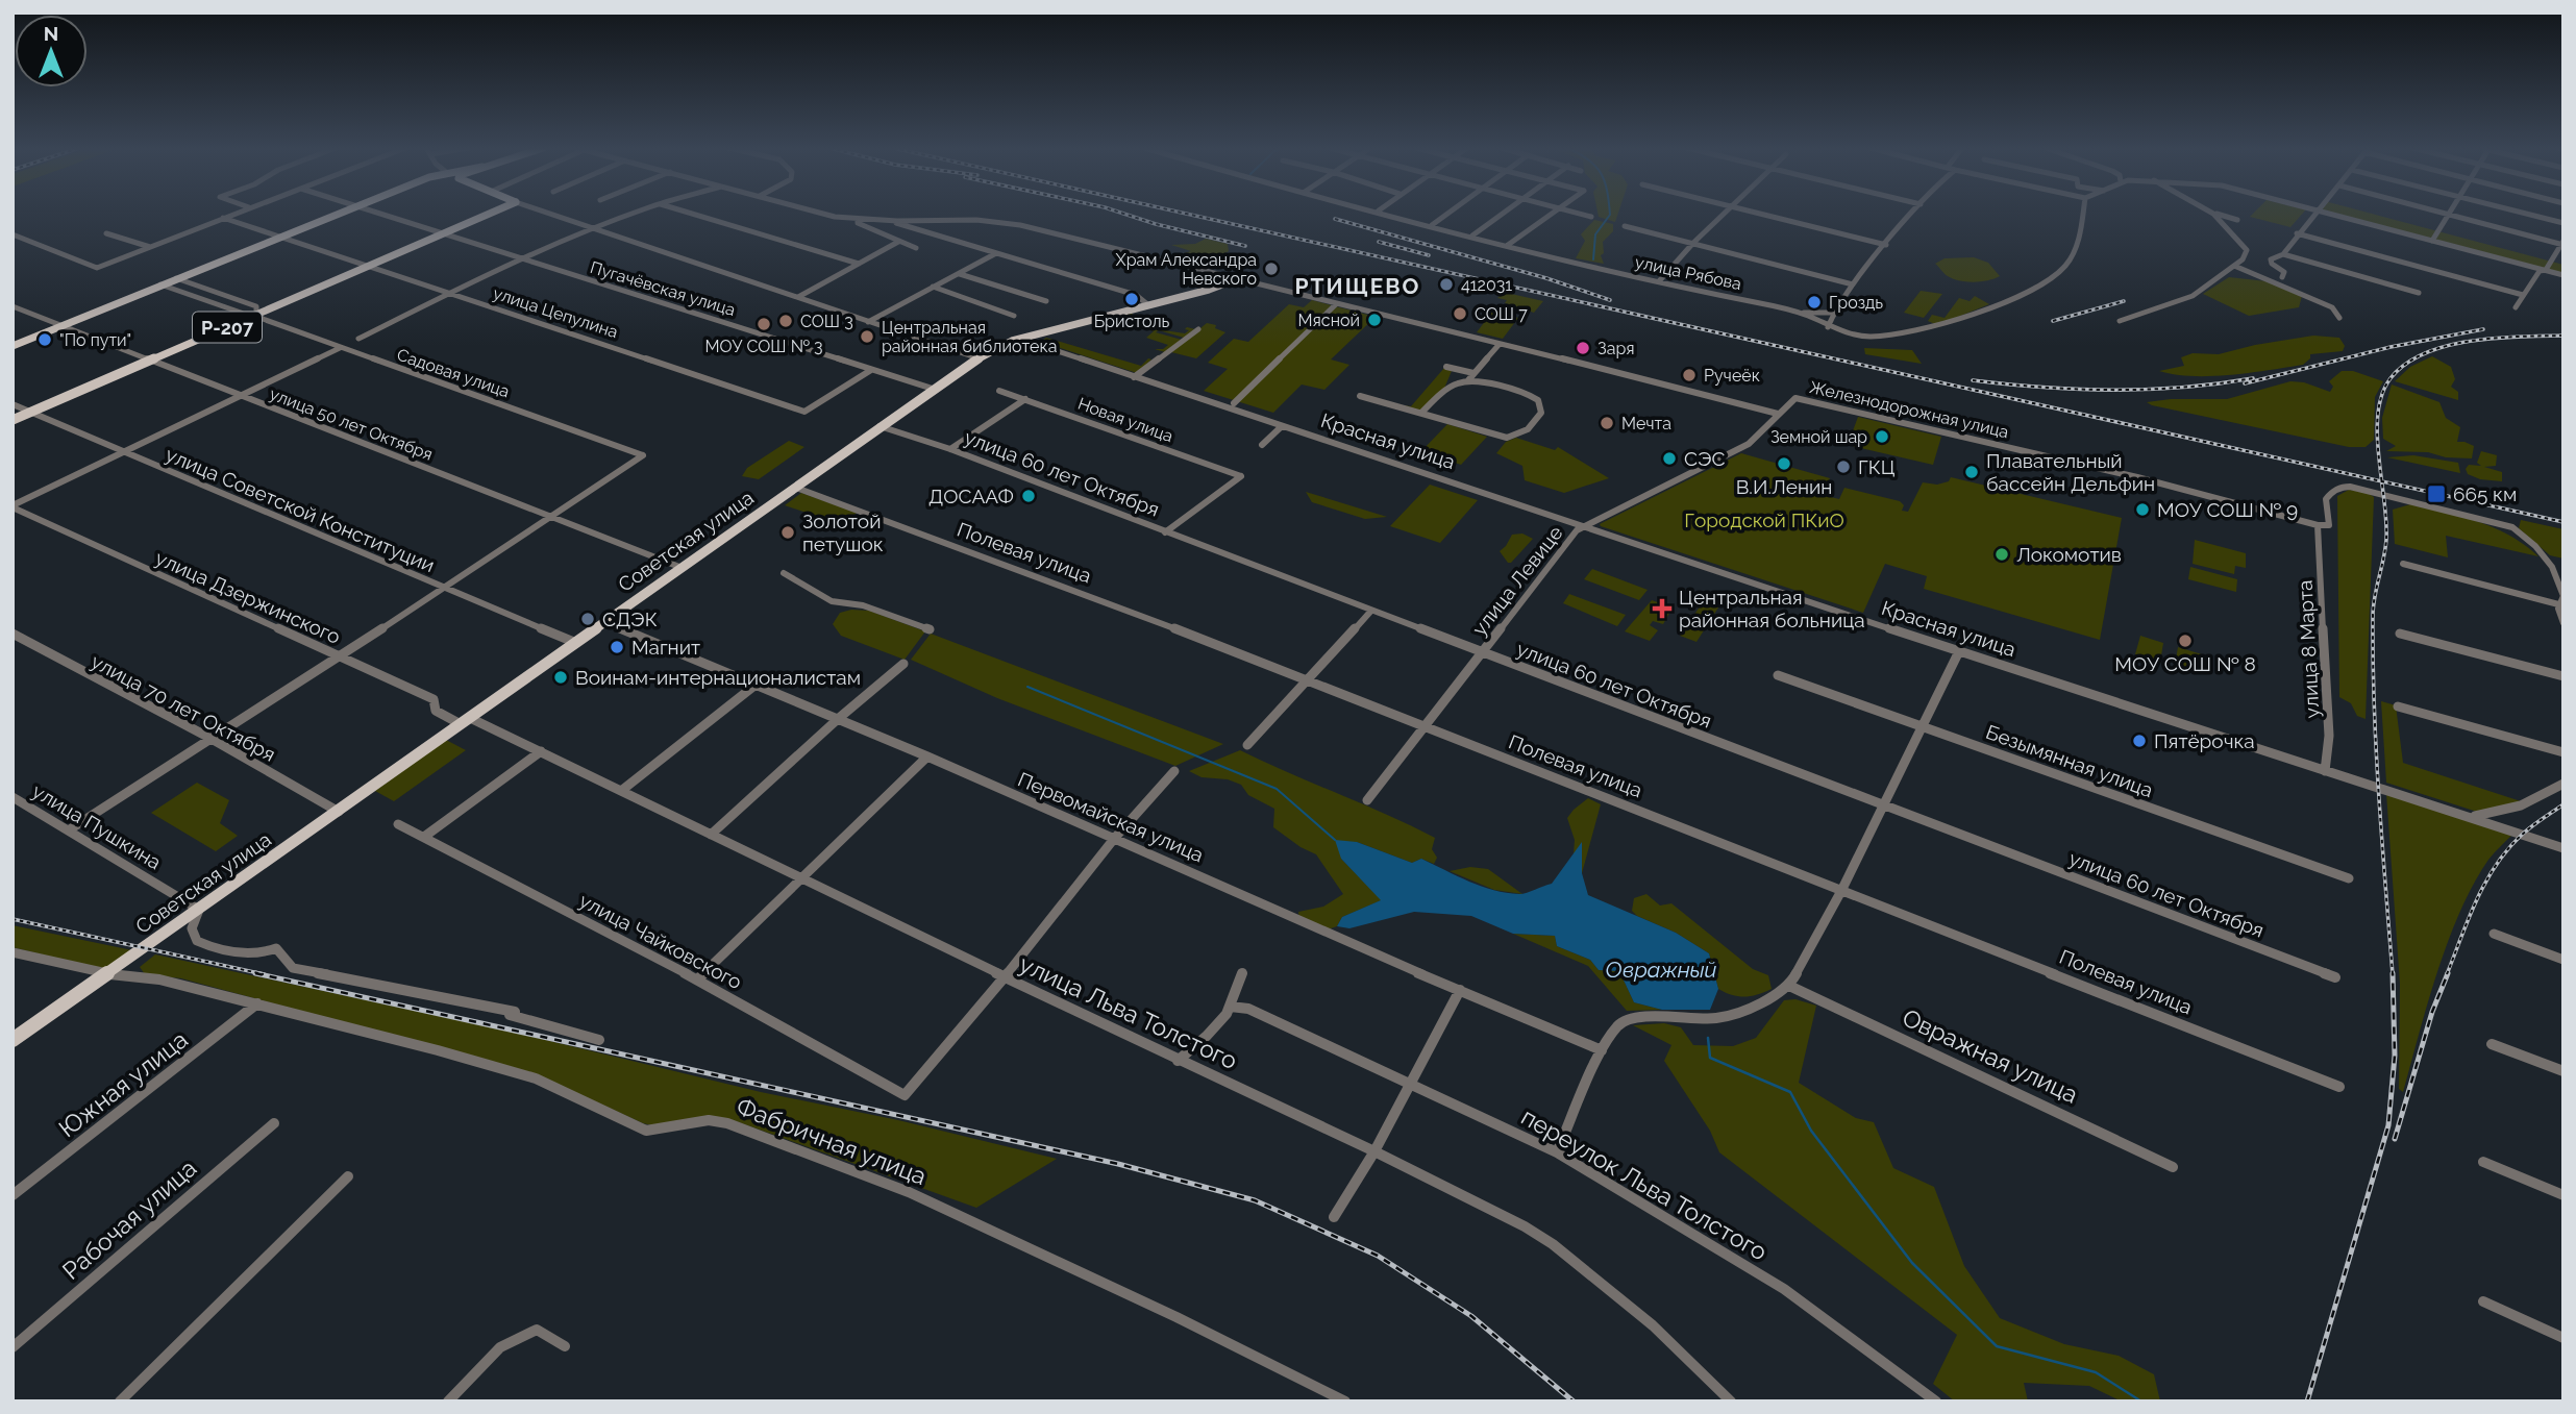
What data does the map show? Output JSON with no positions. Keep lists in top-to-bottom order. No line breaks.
{"streets":{"main road":["Р-207","Советская улица"],"street":["улица Рябова","Пугачёвская улица","улица Цепулина","Садовая улица","Железнодорожная улица","Новая улица","улица 50 лет Октября","Красная улица","улица 60 лет Октября","улица Советской Конституции","Полевая улица","улица Левице","улица Дзержинского","улица 8 Марта","улица 70 лет Октября","Безымянная улица","Первомайская улица","улица Пушкина","улица Чайковского","улица Льва Толстого","Овражная улица","Южная улица","Фабричная улица","переулок Льва Толстого","Рабочая улица"]},"crossings":[["Пугачёвская улица","улица Цепулина"],["Пугачёвская улица","Р-207"],["Пугачёвская улица","Советская улица"],["улица Цепулина","Р-207"],["Р-207","Садовая улица"],["Р-207","улица 50 лет Октября"],["Р-207","улица Советской Конституции"],["Садовая улица","улица 50 лет Октября"],["Железнодорожная улица","улица Левице"],["Железнодорожная улица","улица 8 Марта"],["Новая улица","улица 60 лет Октября"],["улица 50 лет Октября","Советская улица"],["Красная улица","Советская улица"],["Красная улица","улица Левице"],["Красная улица","улица 8 Марта"],["улица 60 лет Октября","Советская улица"],["улица 60 лет Октября","улица Левице"],["улица Советской Конституции","Советская улица"],["Советская улица","Полевая улица"],["Советская улица","улица Дзержинского"],["Советская улица","улица 70 лет Октября"],["Советская улица","Первомайская улица"],["Советская улица","улица Пушкина"],["Советская улица","улица Льва Толстого"],["Советская улица","Фабричная улица"],["Полевая улица","улица Левице"],["улица Дзержинского","улица Льва Толстого"],["улица Чайковского","улица Льва Толстого"],["Южная улица","Фабричная улица"]],"districts":["РТИЩЕВО"],"water":["Овражный"],"parks":["Городской ПКиО"],"places":{"other":["Храм Александра Невского","412031","Бристоль","Гроздь","СОШ 7","Мясной","СОШ 3","МОУ СОШ № 3","Центральная районная библиотека","\"По пути\"","Заря","Ручеёк","Мечта","Земной шар","СЭС","В.И.Ленин","ГКЦ","Плавательный бассейн Дельфин","ДОСААФ","МОУ СОШ № 9","Золотой петушок","Локомотив","СДЭК","МОУ СОШ № 8","Магнит","Воинам-интернационалистам","Пятёрочка"],"transit":["665 км"],"health":["Центральная районная больница"]},"north":"top"}
